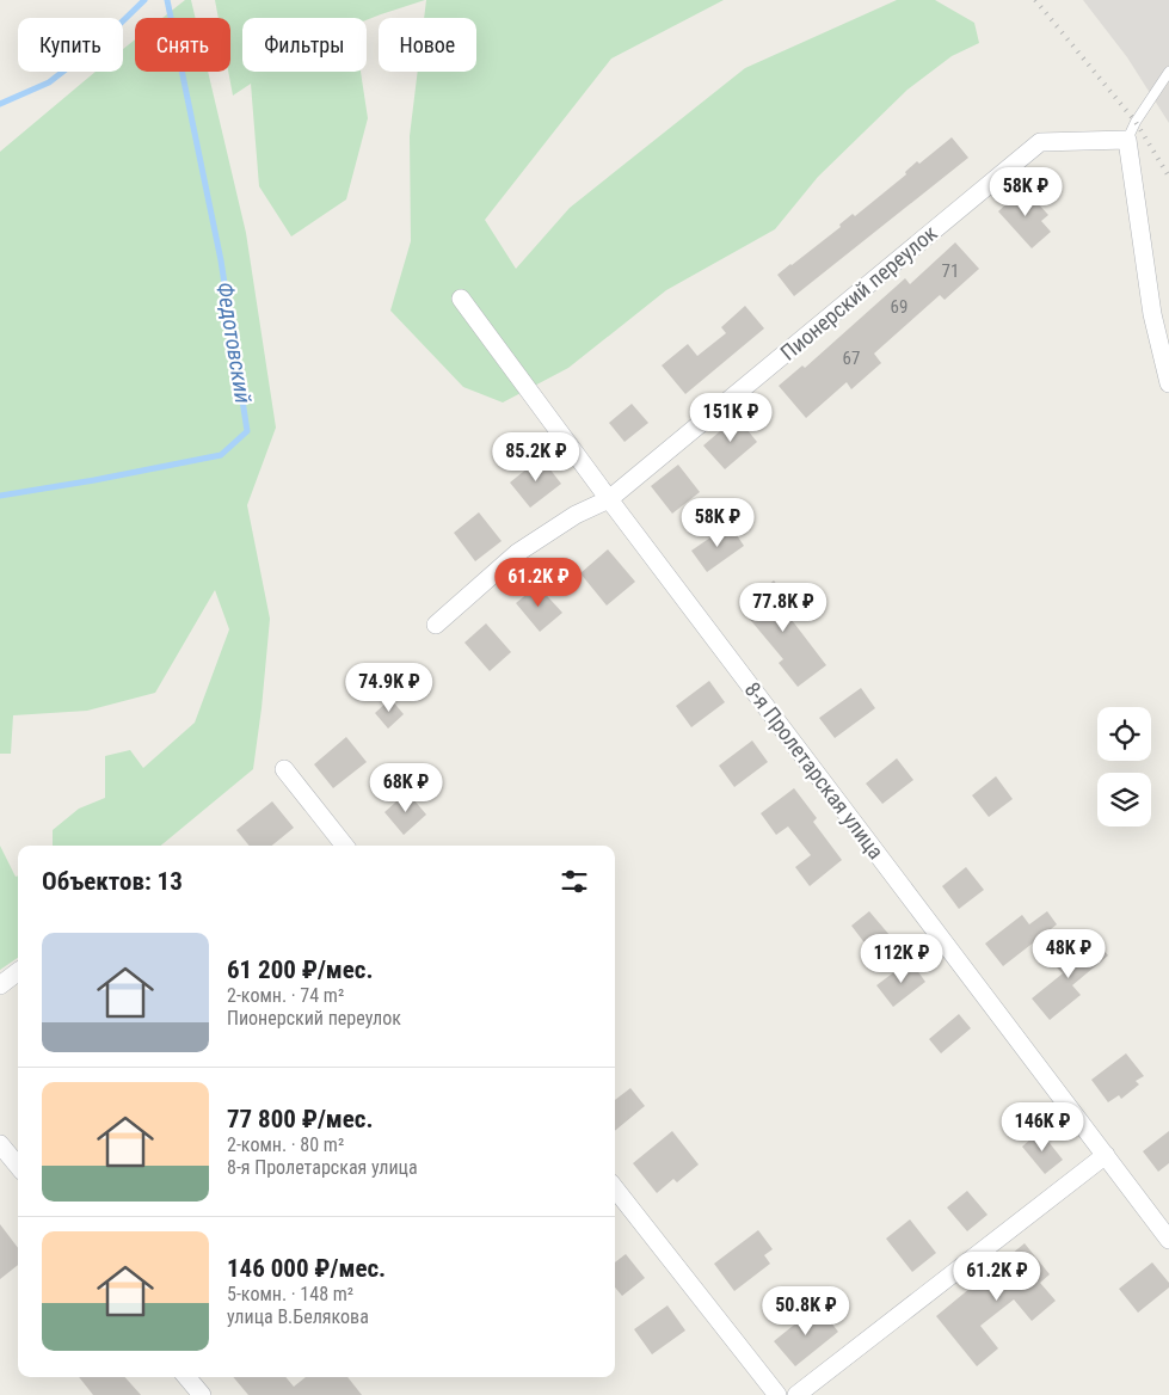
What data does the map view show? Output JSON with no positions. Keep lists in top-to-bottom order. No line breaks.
{"streets":{"street":["Пионерский переулок","8-я Пролетарская улица"]},"crossings":[["Пионерский переулок","8-я Пролетарская улица"]],"water":["Федотовский"],"house_numbers":["71","69","67"],"page":{"chip":["Купить","Снять","Фильтры","Новое"],"price":["58K ₽","151K ₽","85.2K ₽","58K ₽","61.2K ₽","77.8K ₽","74.9K ₽","68K ₽","48K ₽","112K ₽","146K ₽","61.2K ₽","50.8K ₽"],"heading":"Объектов: 13","list":[{"name":"61 200 ₽/мес.","note":"2-комн. · 74 m² · Пионерский переулок"},{"name":"77 800 ₽/мес.","note":"2-комн. · 80 m² · 8-я Пролетарская улица"},{"name":"146 000 ₽/мес.","note":"5-комн. · 148 m² · улица В.Белякова"}]}}
